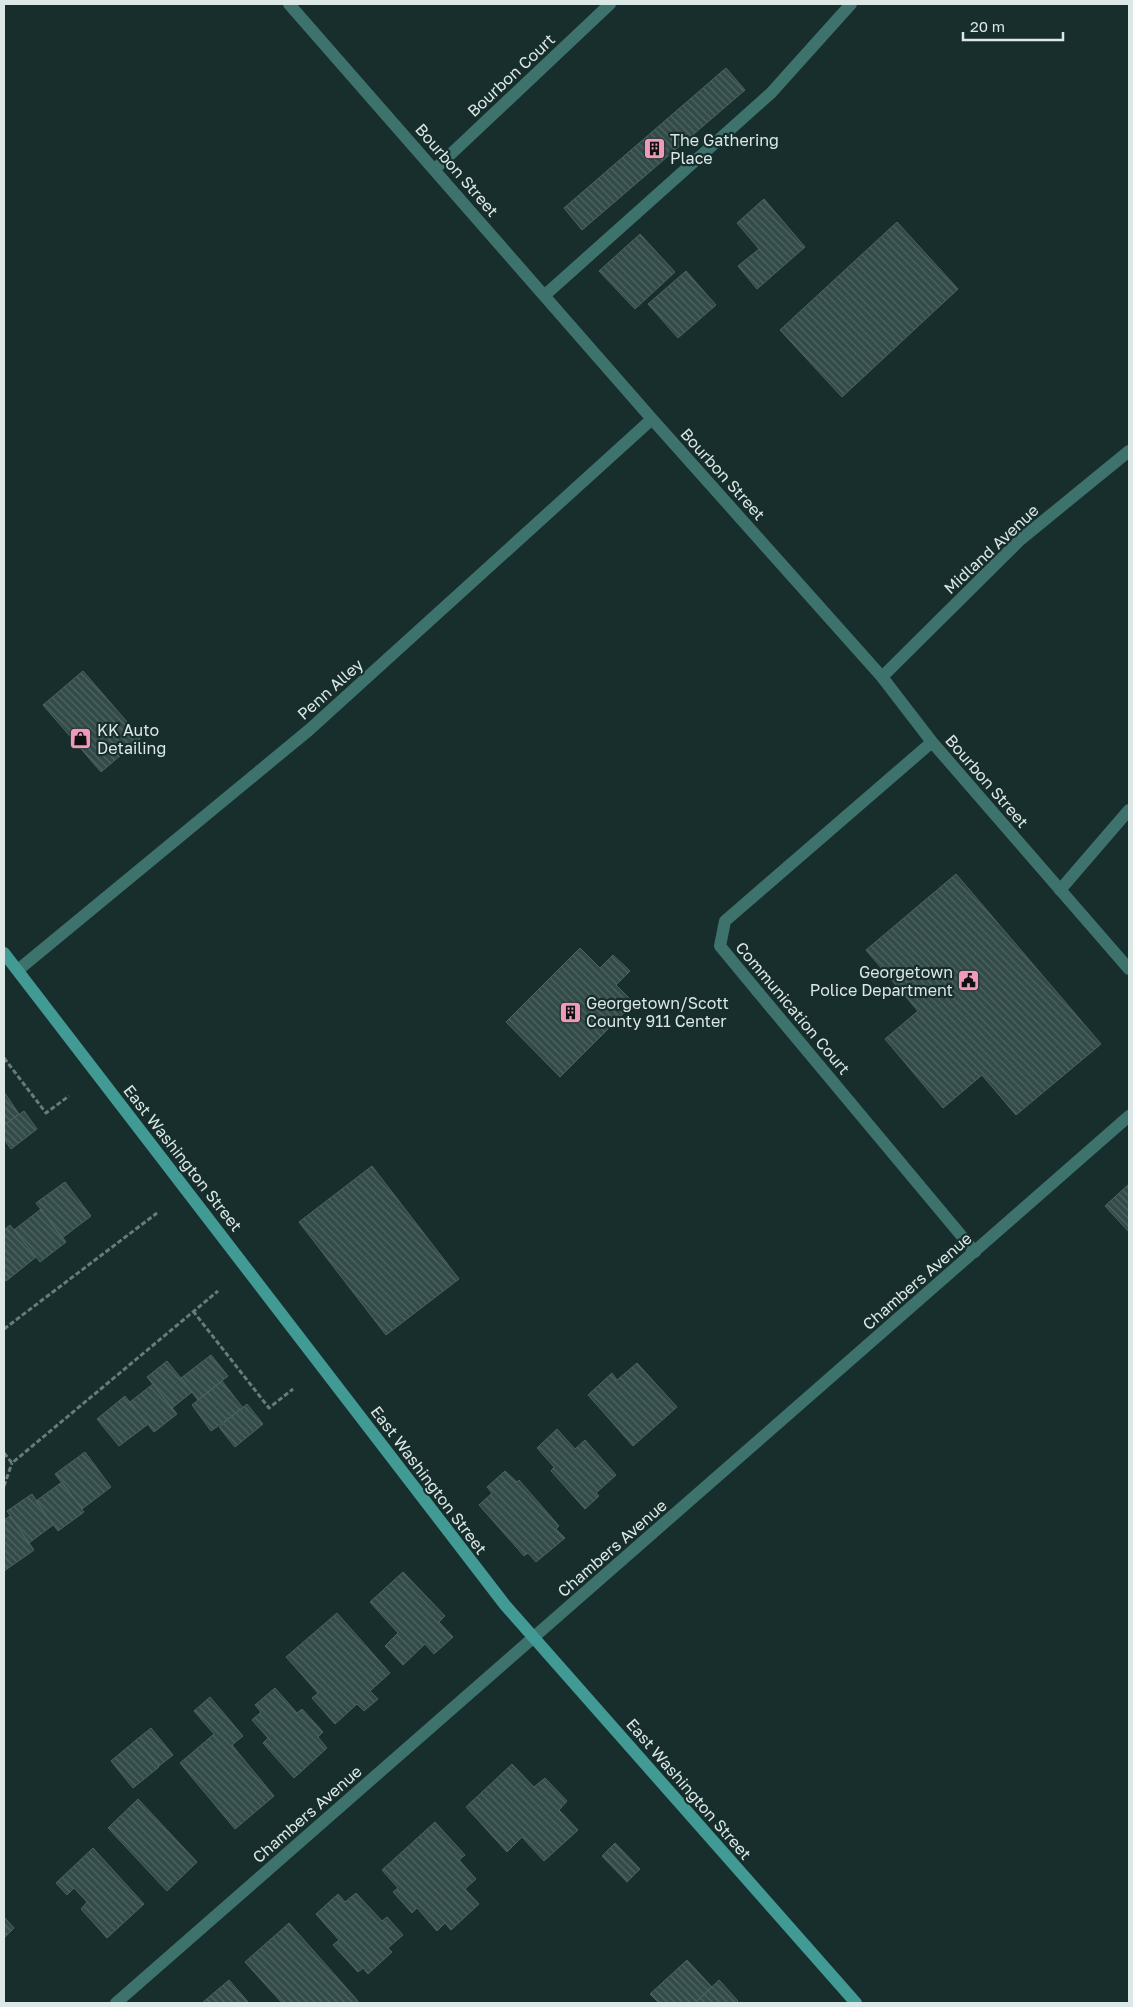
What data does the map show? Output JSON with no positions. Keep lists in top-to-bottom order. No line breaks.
{"streets":{"street":["Bourbon Court","Bourbon Street","Midland Avenue","Penn Alley","Communication Court","East Washington Street","Chambers Avenue"]},"crossings":[["Bourbon Court","Bourbon Street"],["Bourbon Street","Midland Avenue"],["Bourbon Street","Penn Alley"],["Bourbon Street","Communication Court"],["Penn Alley","East Washington Street"],["Communication Court","Chambers Avenue"],["East Washington Street","Chambers Avenue"]],"places":{"building":["The Gathering Place","Georgetown/Scott County 911 Center"],"shop":["KK Auto Detailing"],"public building":["Georgetown Police Department"]},"scale_bar":"20 m"}
